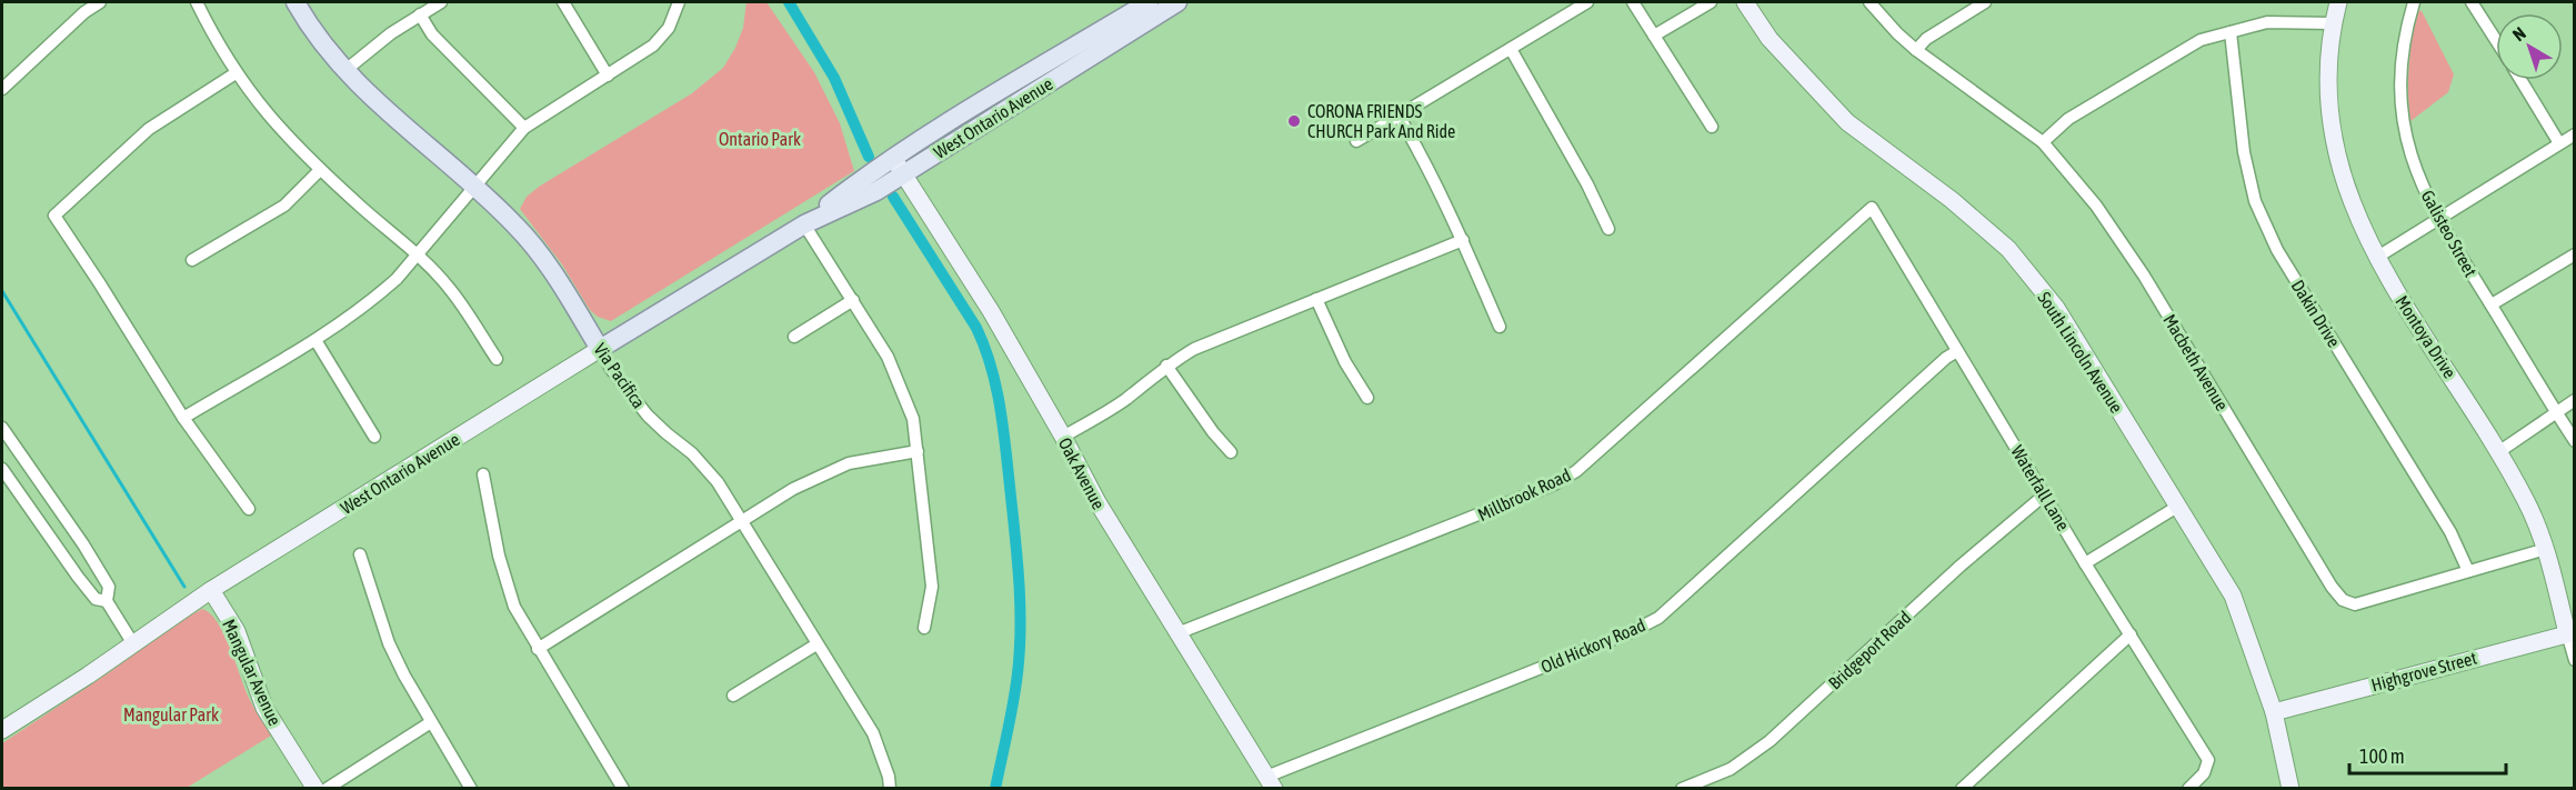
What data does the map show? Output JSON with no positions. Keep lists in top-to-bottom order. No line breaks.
{"streets":{"main road":["West Ontario Avenue","Via Pacifica"],"street":["Galisteo Street","Dakin Drive","Montoya Drive","South Lincoln Avenue","Macbeth Avenue","Oak Avenue","Waterfall Lane","Millbrook Road","Old Hickory Road","Bridgeport Road","Highgrove Street","Mangular Avenue"]},"crossings":[["West Ontario Avenue","Via Pacifica"],["West Ontario Avenue","Oak Avenue"],["West Ontario Avenue","Mangular Avenue"],["Dakin Drive","Macbeth Avenue"],["Montoya Drive","Macbeth Avenue"],["Montoya Drive","Highgrove Street"],["South Lincoln Avenue","Highgrove Street"],["Oak Avenue","Millbrook Road"],["Oak Avenue","Old Hickory Road"],["Waterfall Lane","Millbrook Road"],["Waterfall Lane","Old Hickory Road"],["Waterfall Lane","Bridgeport Road"]],"parks":["Ontario Park","Mangular Park"],"places":["CORONA FRIENDS CHURCH Park And Ride"],"scale_bar":"100 m","north":"top left"}
